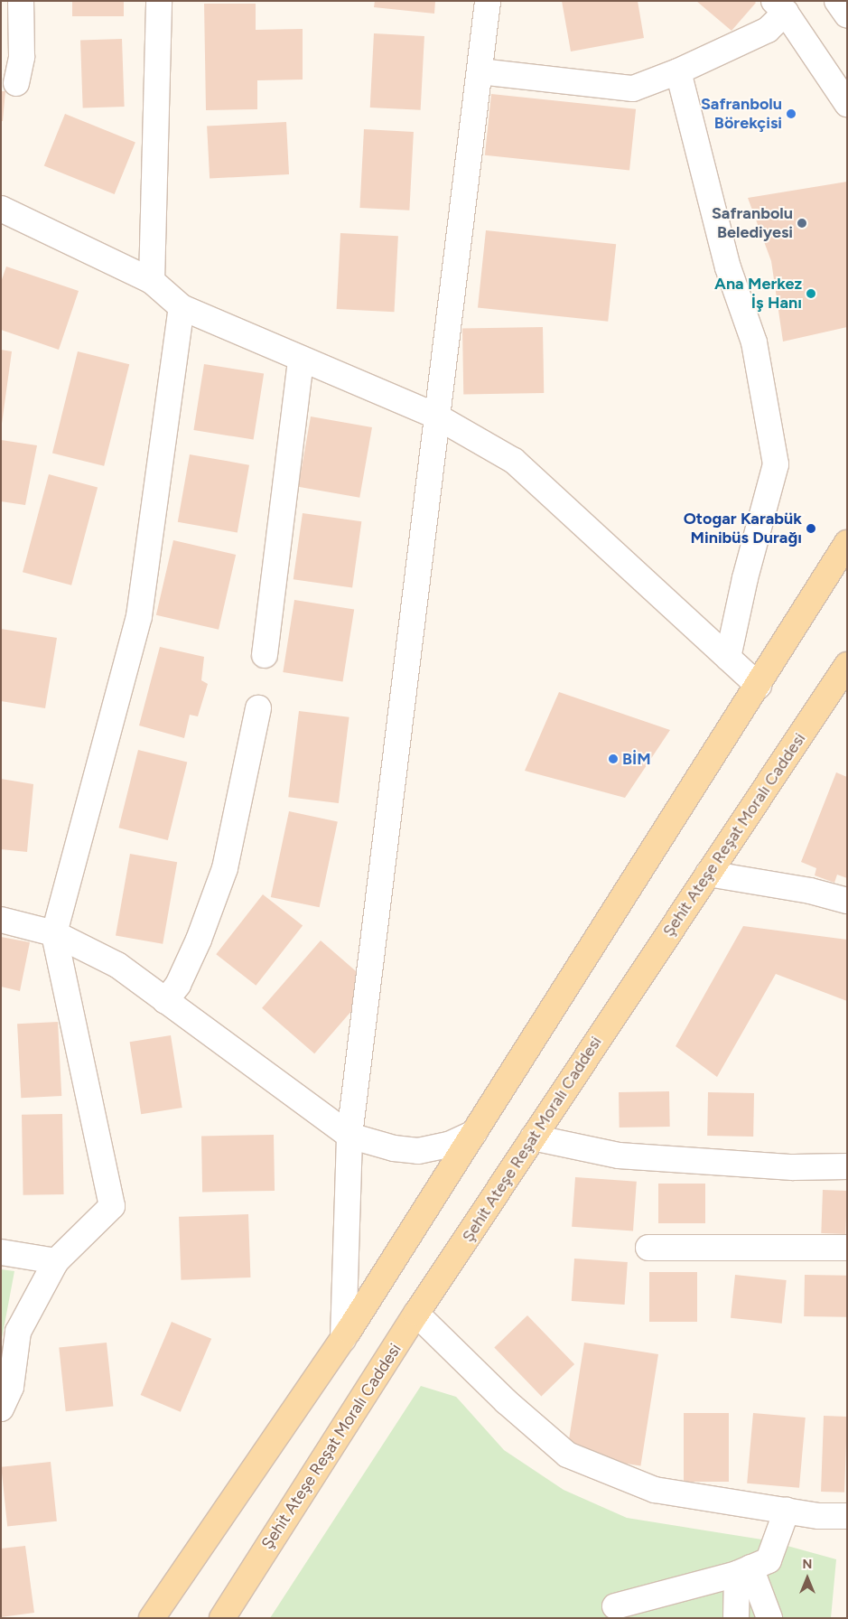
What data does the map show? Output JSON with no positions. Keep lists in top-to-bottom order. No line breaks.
{"streets":{"main road":["Şehit Ateşe Reşat Moralı Caddesi"]},"places":["Safranbolu Börekçisi","Safranbolu Belediyesi","Ana Merkez İş Hanı","Otogar Karabük Minibüs Durağı","BİM"],"north":"top"}
